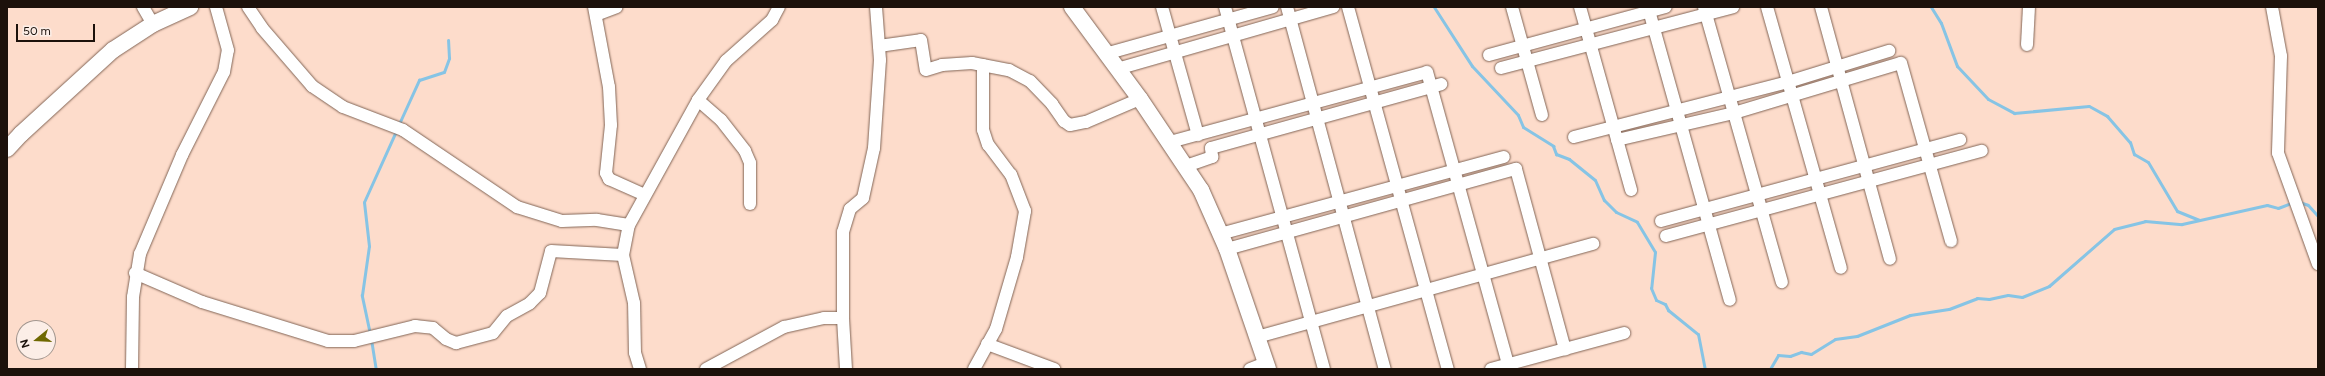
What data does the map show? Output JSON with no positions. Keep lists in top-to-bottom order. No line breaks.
{"scale_bar":"50 m","north":"left"}
